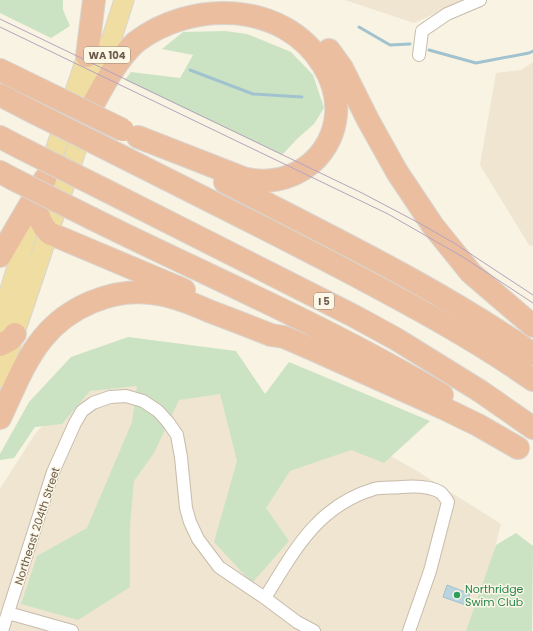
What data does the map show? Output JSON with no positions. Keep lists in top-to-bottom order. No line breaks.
{"streets":{"highway":["I 5"],"main road":["WA 104"],"street":["Northeast 204th Street"]},"places":["Northridge Swim Club"]}
